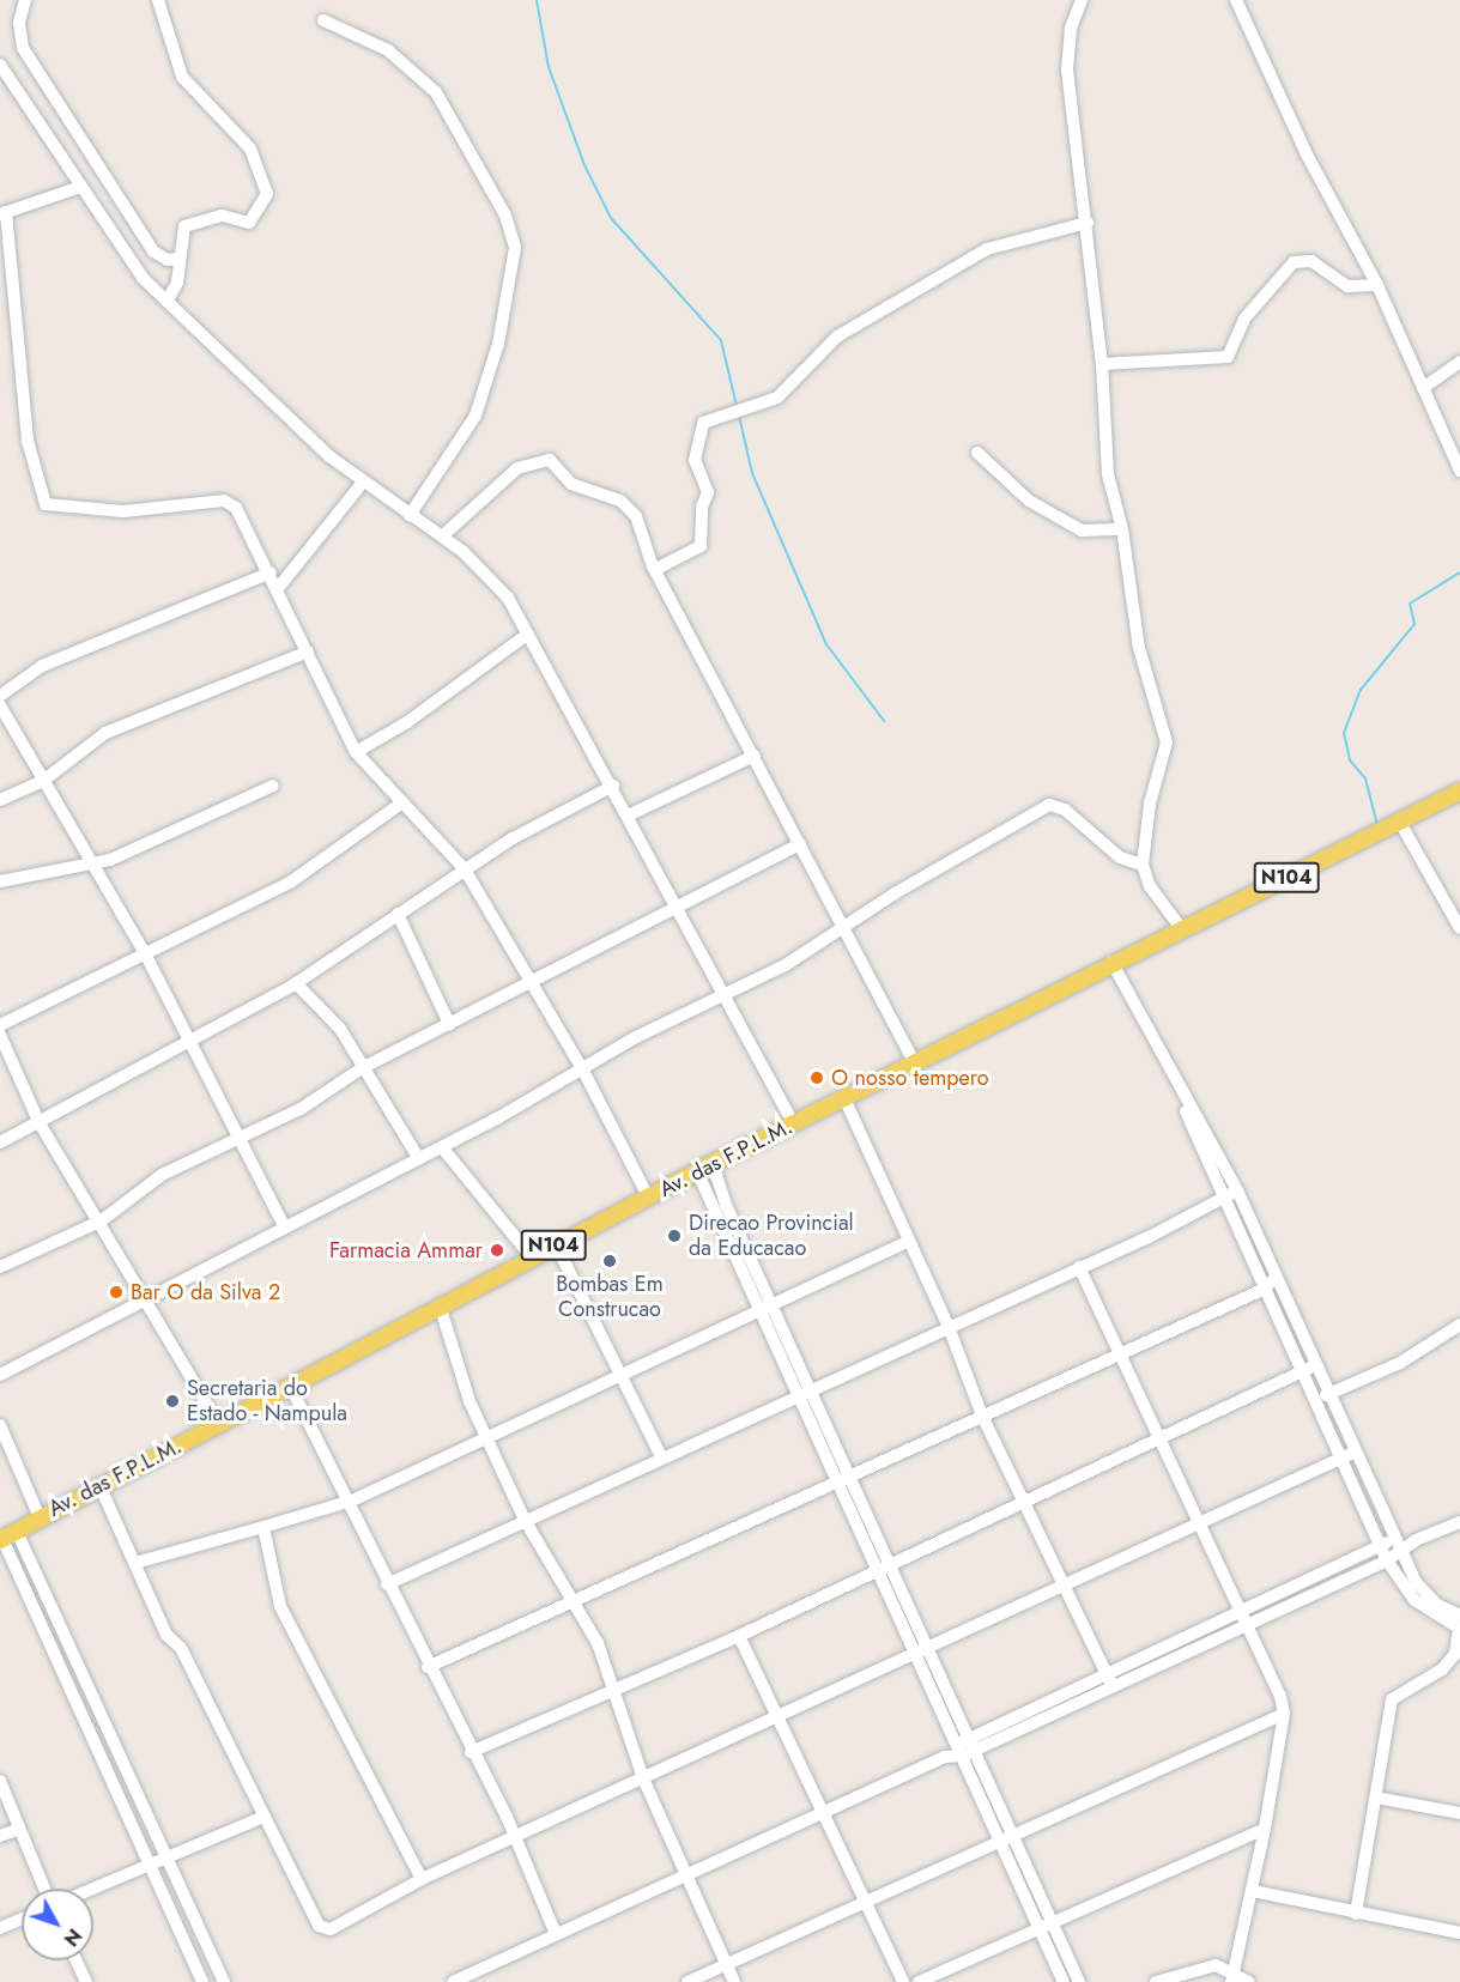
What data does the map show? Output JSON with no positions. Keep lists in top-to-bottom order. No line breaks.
{"streets":{"main road":["N104","Av. das F.P.L.M."]},"places":["O nosso tempero","Direcao Provincial da Educacao","Farmacia Ammar","Bombas Em Construcao","Bar O da Silva 2","Secretaria do Estado - Nampula"],"north":"bottom right"}
